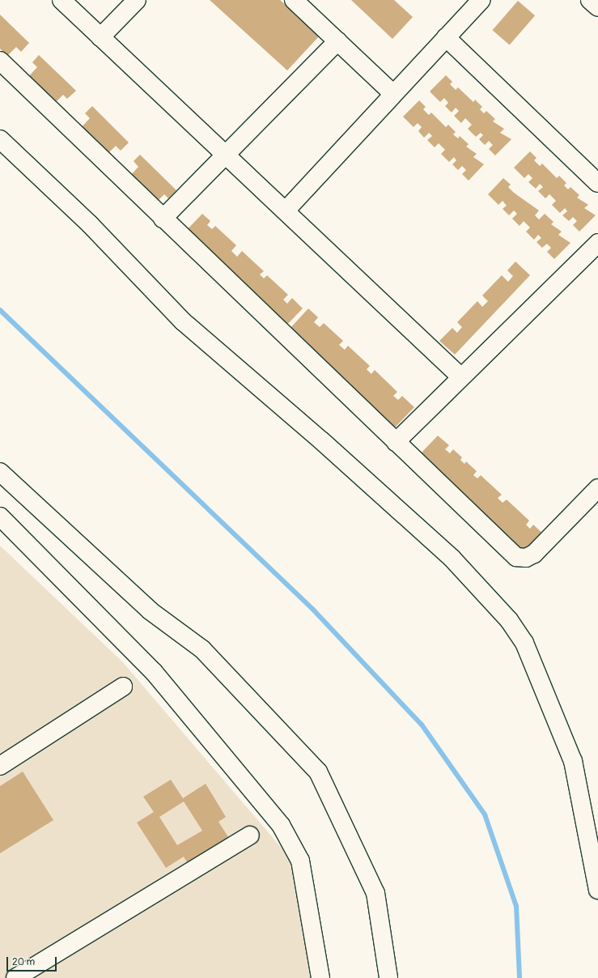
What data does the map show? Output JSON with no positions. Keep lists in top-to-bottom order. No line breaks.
{"scale_bar":"20 m"}
